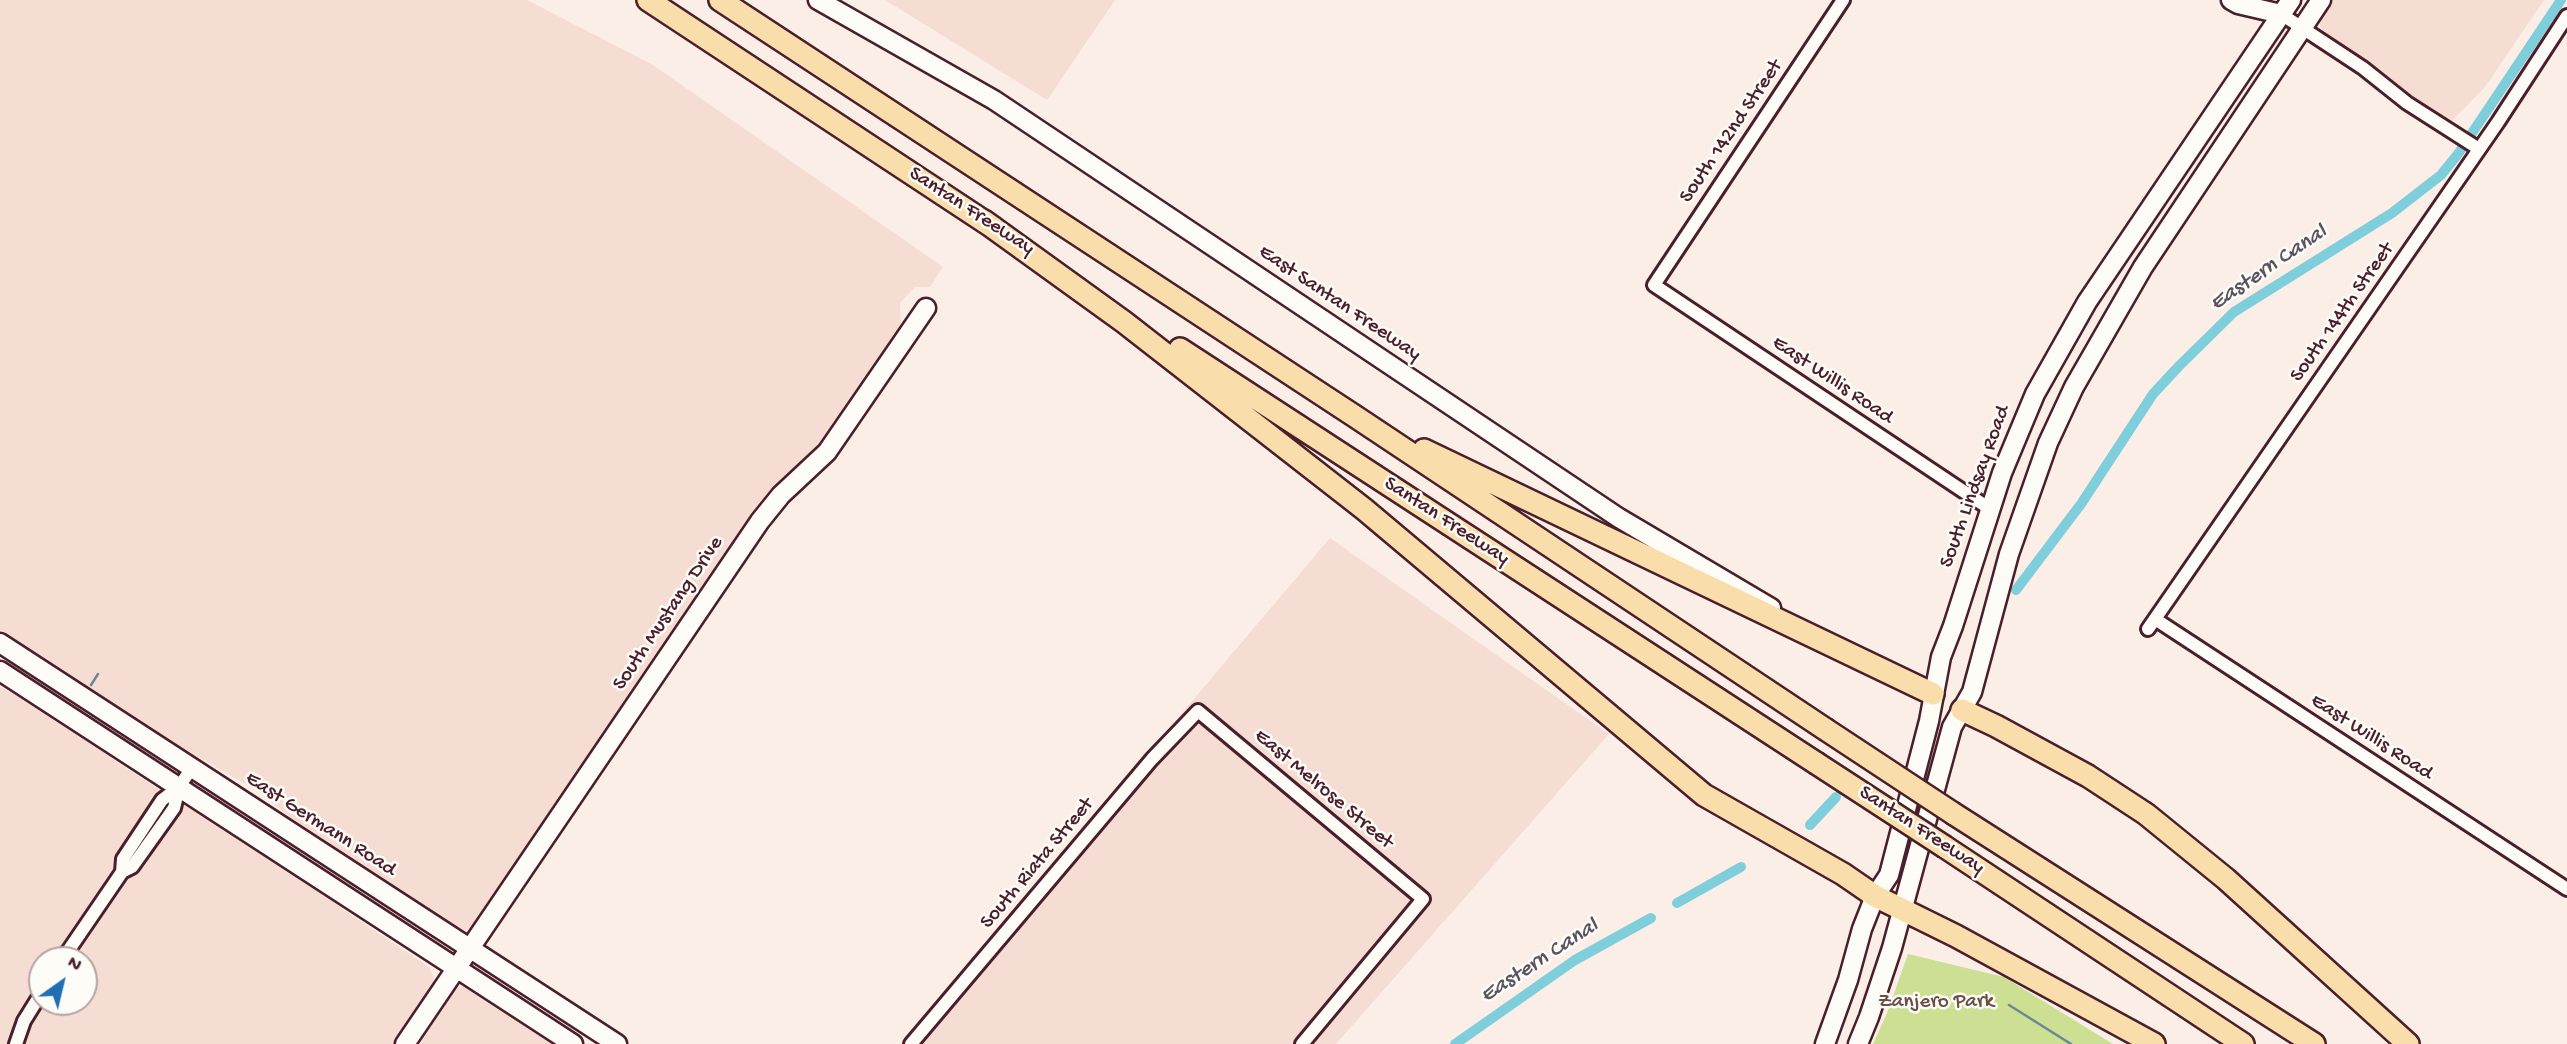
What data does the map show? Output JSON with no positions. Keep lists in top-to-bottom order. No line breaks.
{"streets":{"highway":["Santan Freeway"],"main road":["East Santan Freeway","South Lindsay Road","South Mustang Drive","East Germann Road"],"street":["South 142nd Street","South 144th Street","East Willis Road","East Melrose Street","South Riata Street"]},"crossings":[["South 142nd Street","East Willis Road"],["South 144th Street","East Willis Road"],["East Willis Road","South Lindsay Road"],["South Mustang Drive","East Germann Road"],["East Melrose Street","South Riata Street"]],"water":["Eastern Canal"],"parks":["Zanjero Park"],"north":"top right"}
